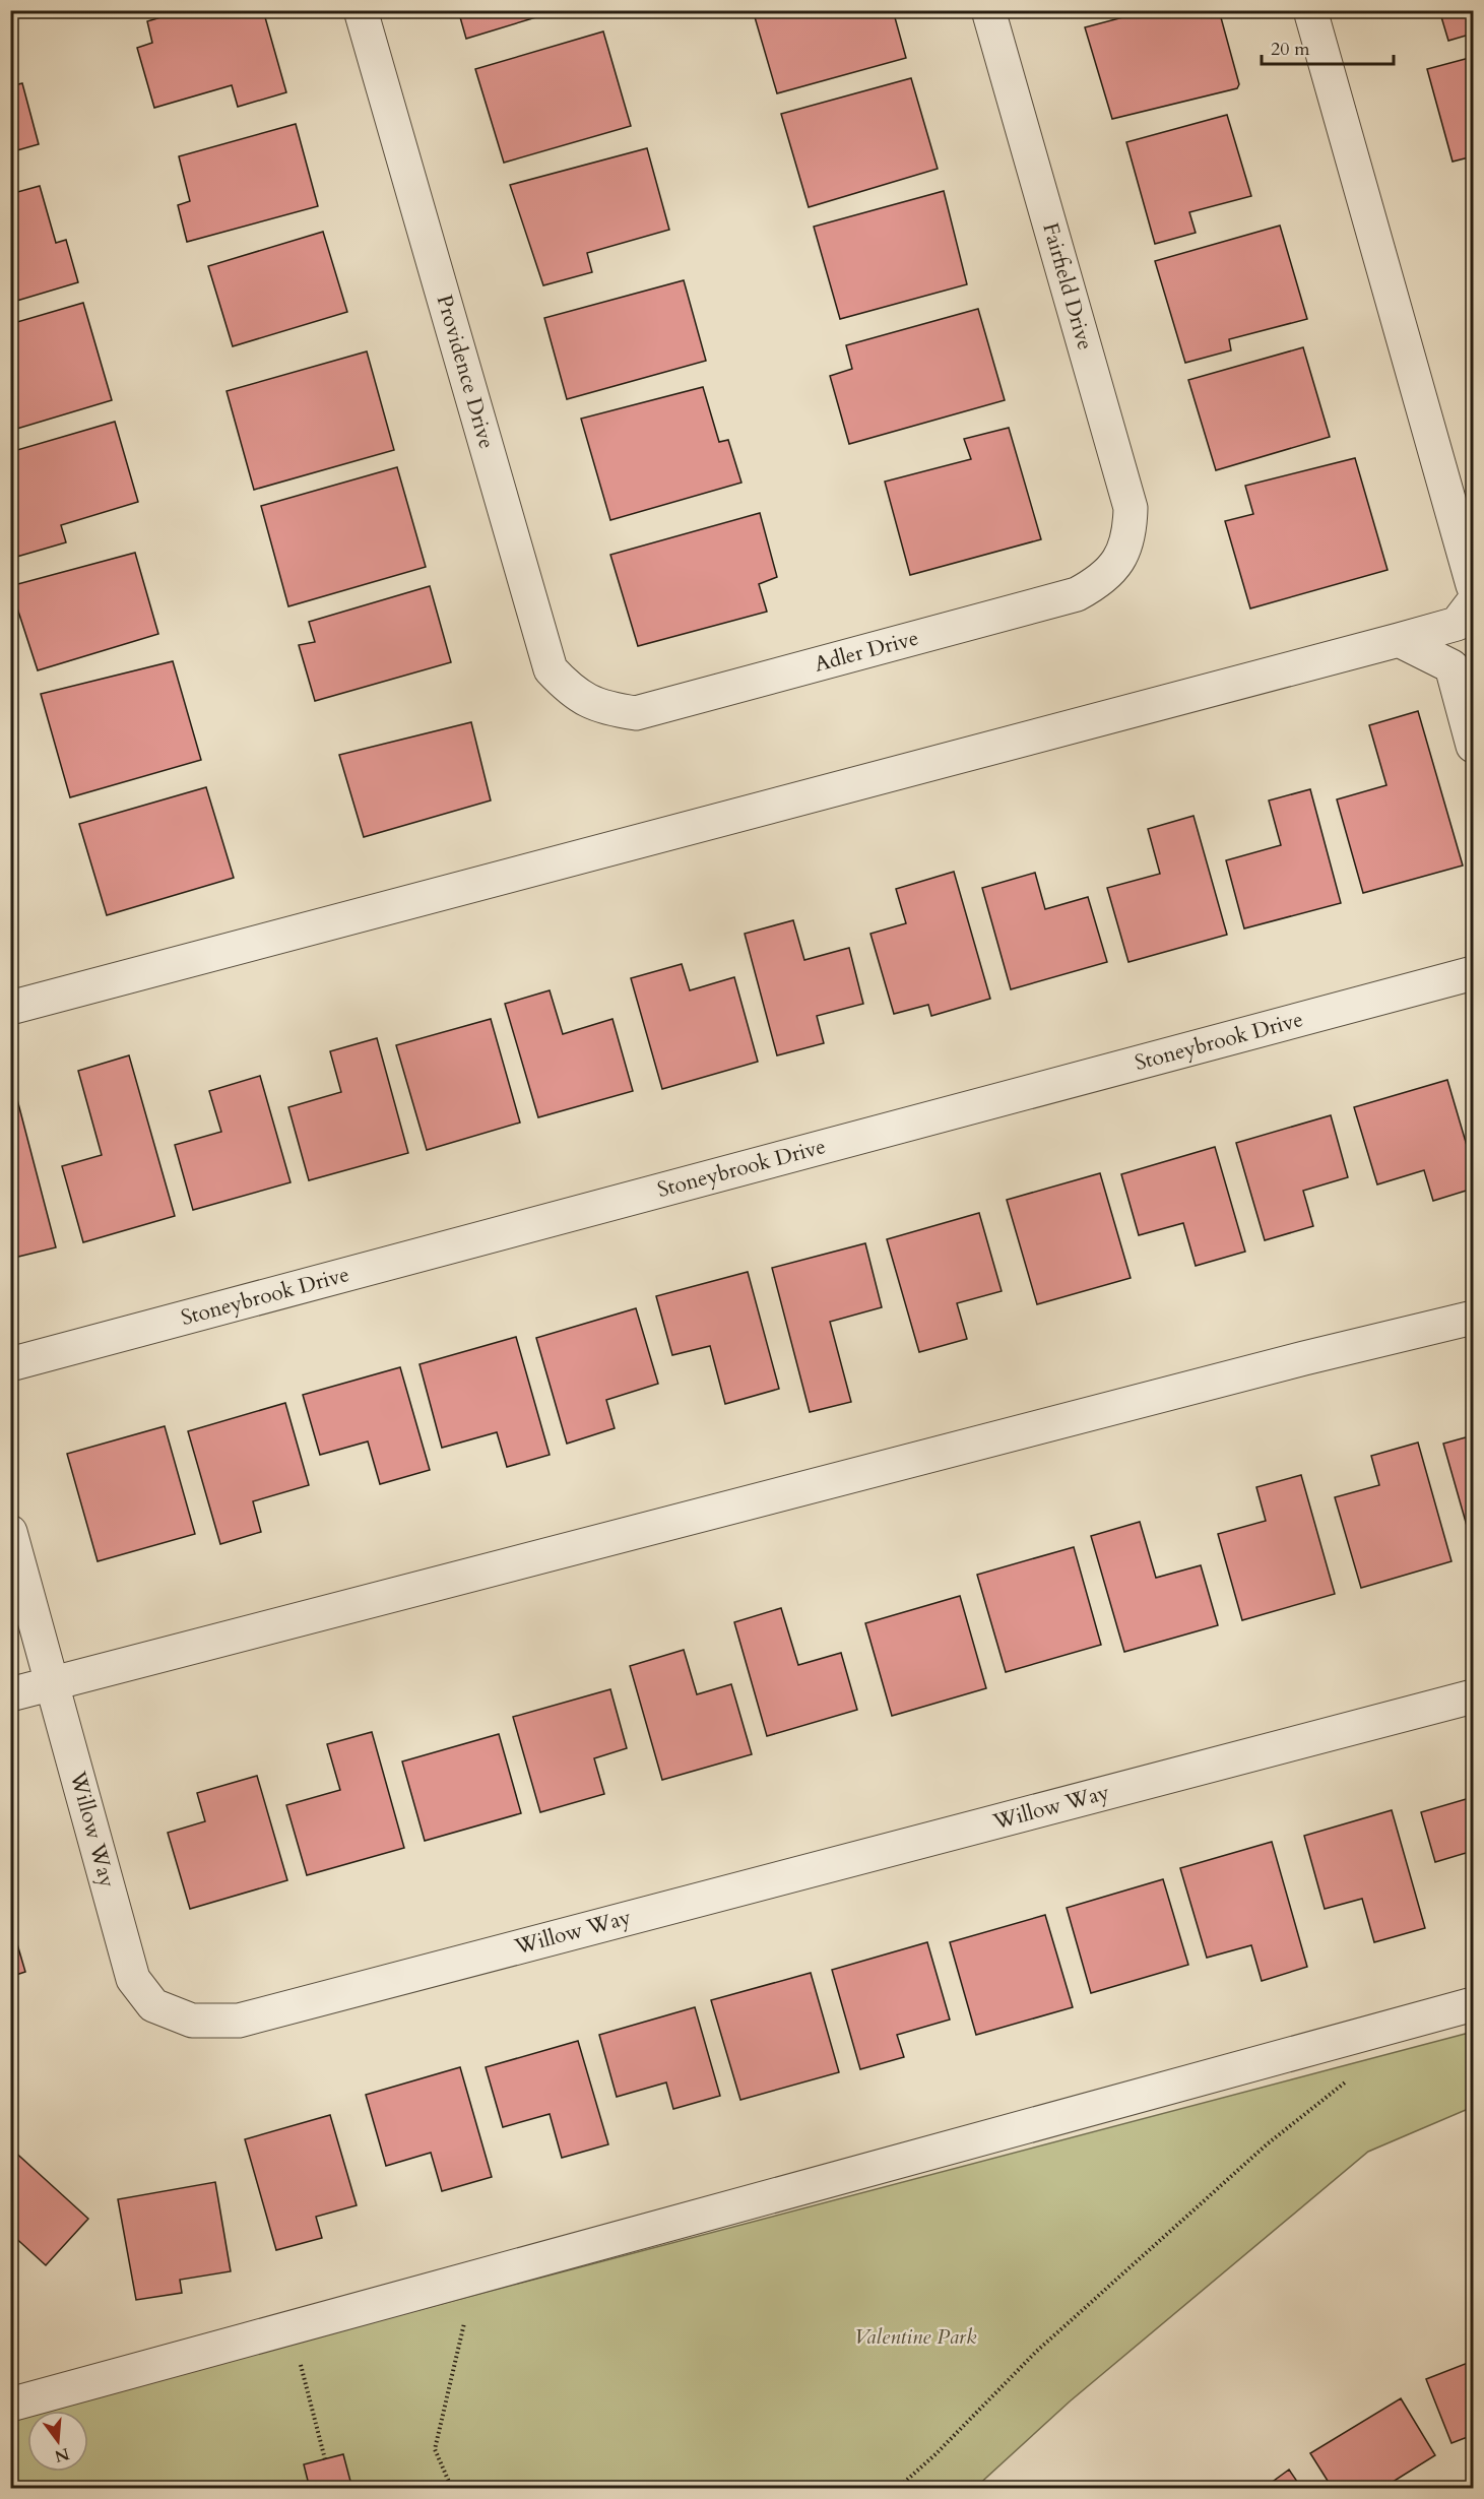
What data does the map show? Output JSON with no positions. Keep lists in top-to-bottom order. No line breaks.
{"streets":{"street":["Fairfield Drive","Providence Drive","Adler Drive","Stoneybrook Drive","Willow Way"]},"crossings":[["Fairfield Drive","Adler Drive"],["Providence Drive","Adler Drive"]],"parks":["Valentine Park"],"scale_bar":"20 m","north":"bottom"}
